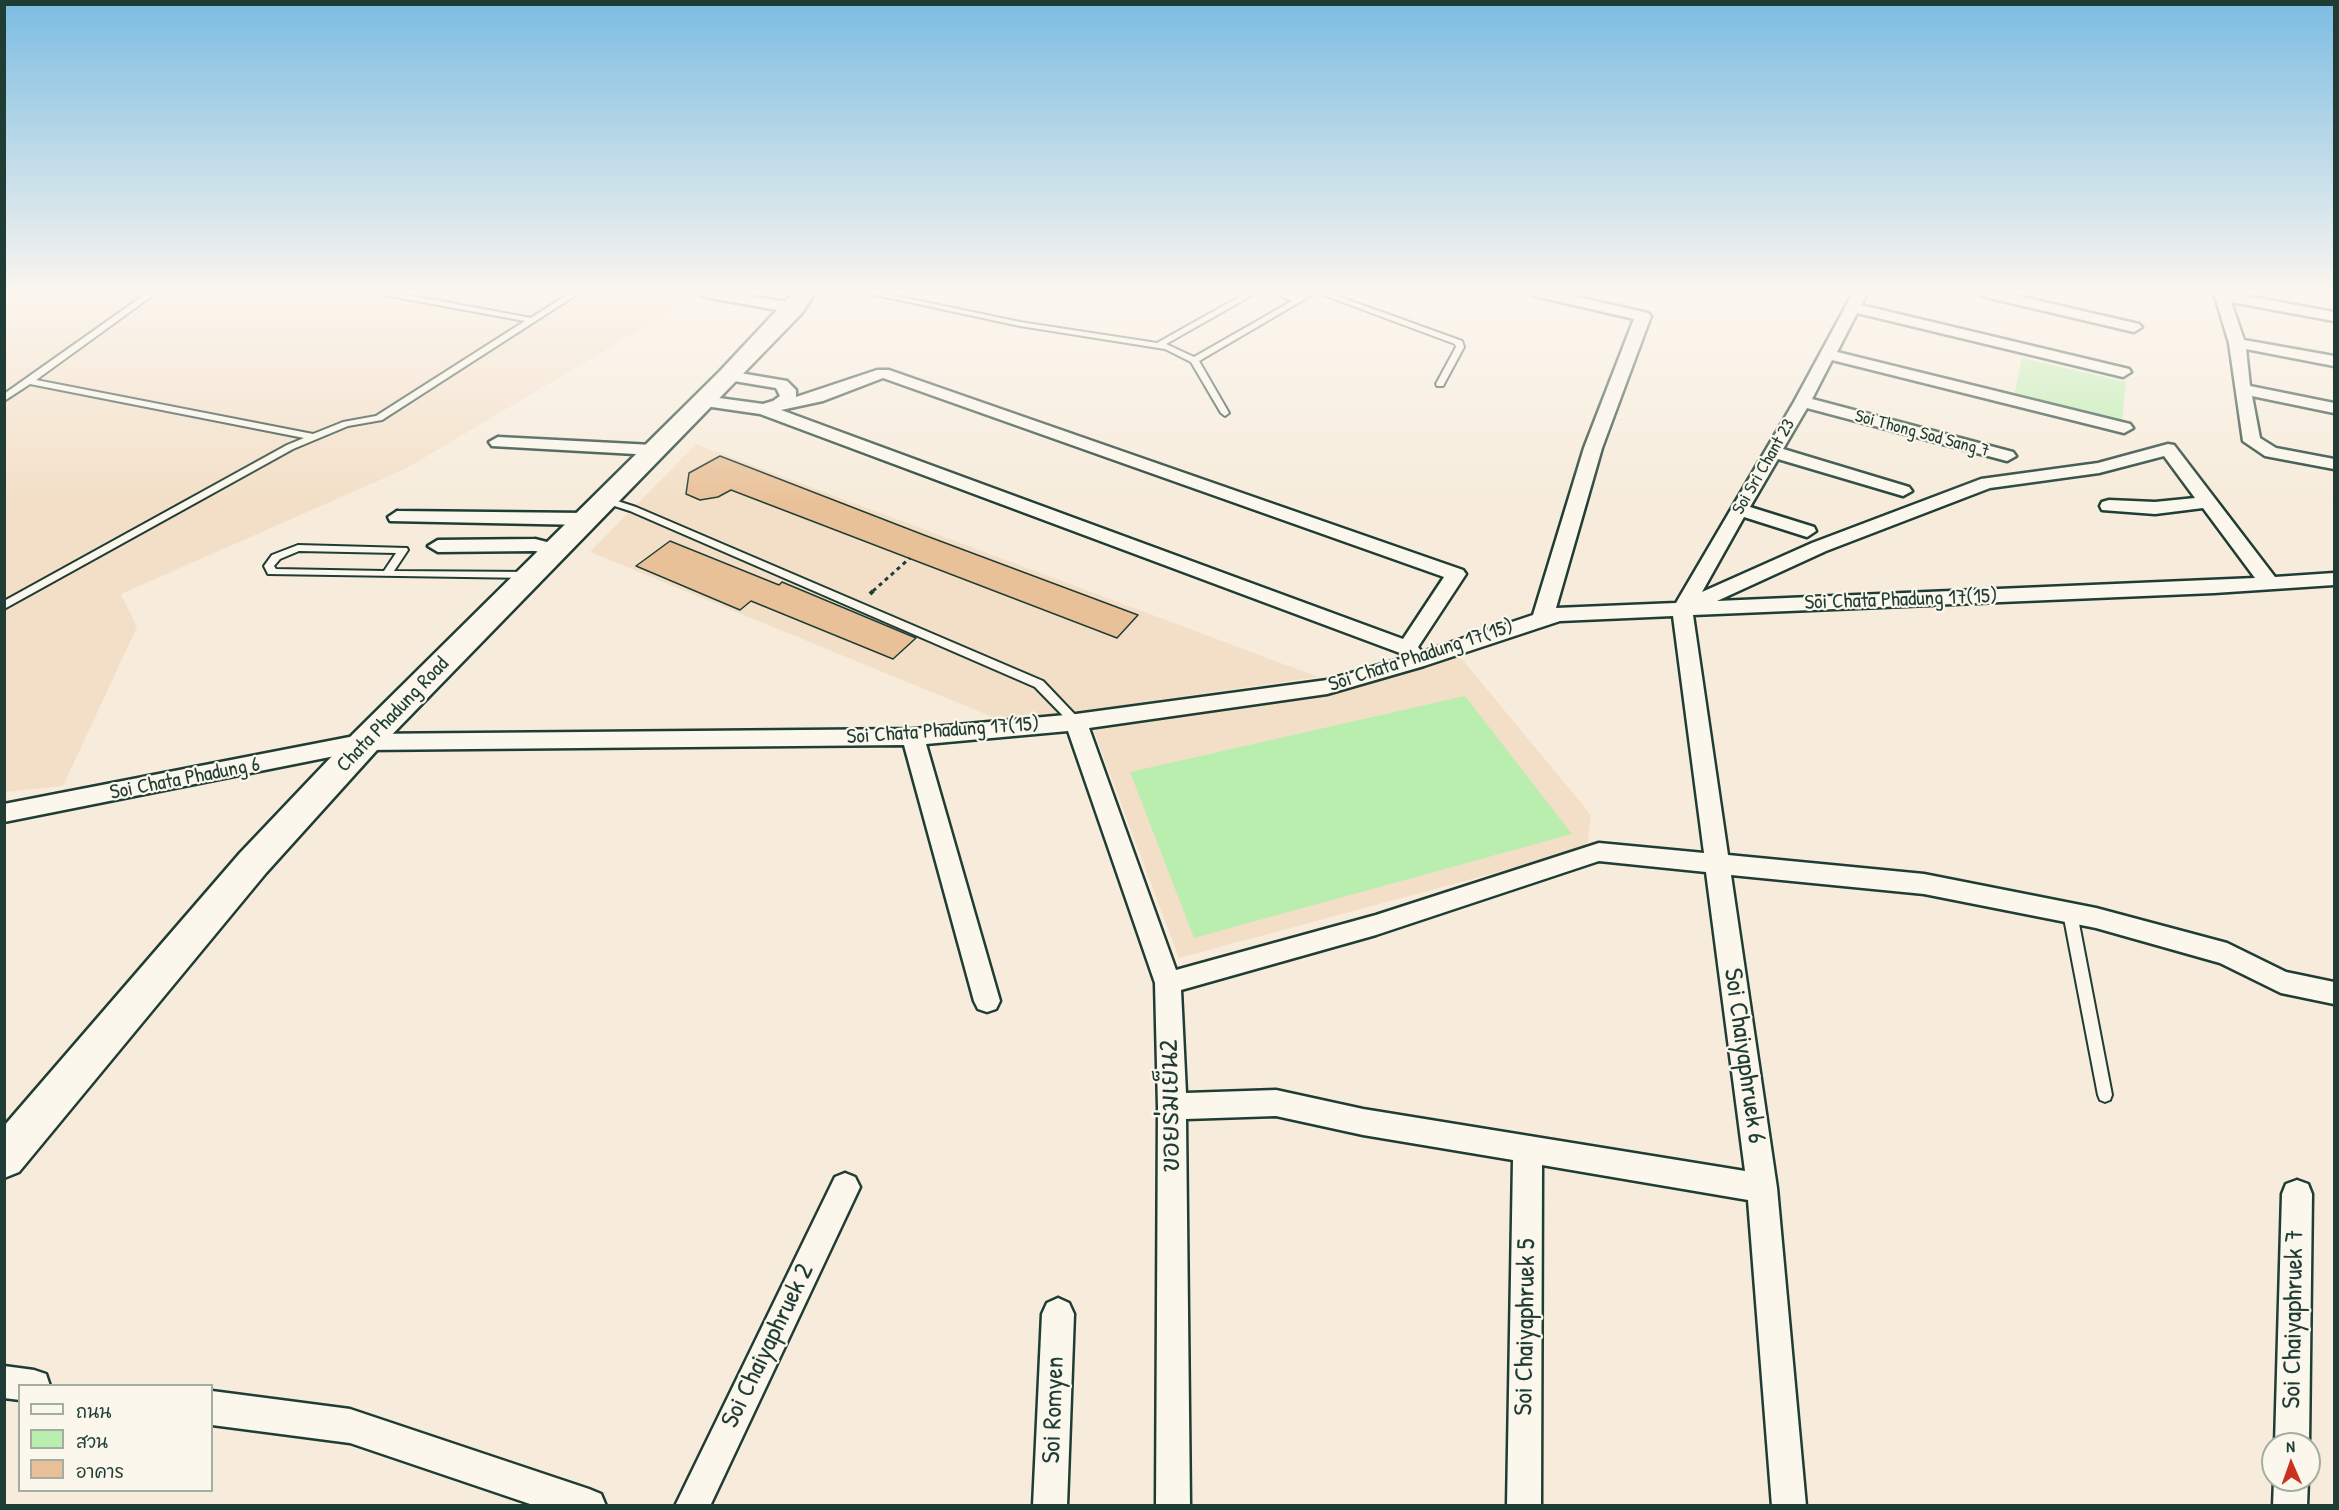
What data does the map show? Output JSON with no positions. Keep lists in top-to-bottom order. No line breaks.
{"streets":{"street":["Soi Thong Sod Sang 7","Soi Sri Chant 23","Soi Chata Phadung 17(15)","Chata Phadung Road","Soi Chata Phadung 6","Soi Chaiyaphruek 6","ขอยร่มเย็น2","Soi Chaiyaphruek 7","Soi Chaiyaphruek 5","Soi Chaiyaphruek 2","Soi Romyen"]},"crossings":[["Soi Thong Sod Sang 7","Soi Sri Chant 23"],["Soi Sri Chant 23","Soi Chata Phadung 17(15)"],["Soi Sri Chant 23","Soi Chaiyaphruek 6"],["Soi Chata Phadung 17(15)","Chata Phadung Road"],["Soi Chata Phadung 17(15)","Soi Chata Phadung 6"],["Soi Chata Phadung 17(15)","Soi Chaiyaphruek 6"],["Soi Chata Phadung 17(15)","ขอยร่มเย็น2"],["Chata Phadung Road","Soi Chata Phadung 6"]],"legend":["ถนน","สวน","อาคาร"],"north":"top"}
